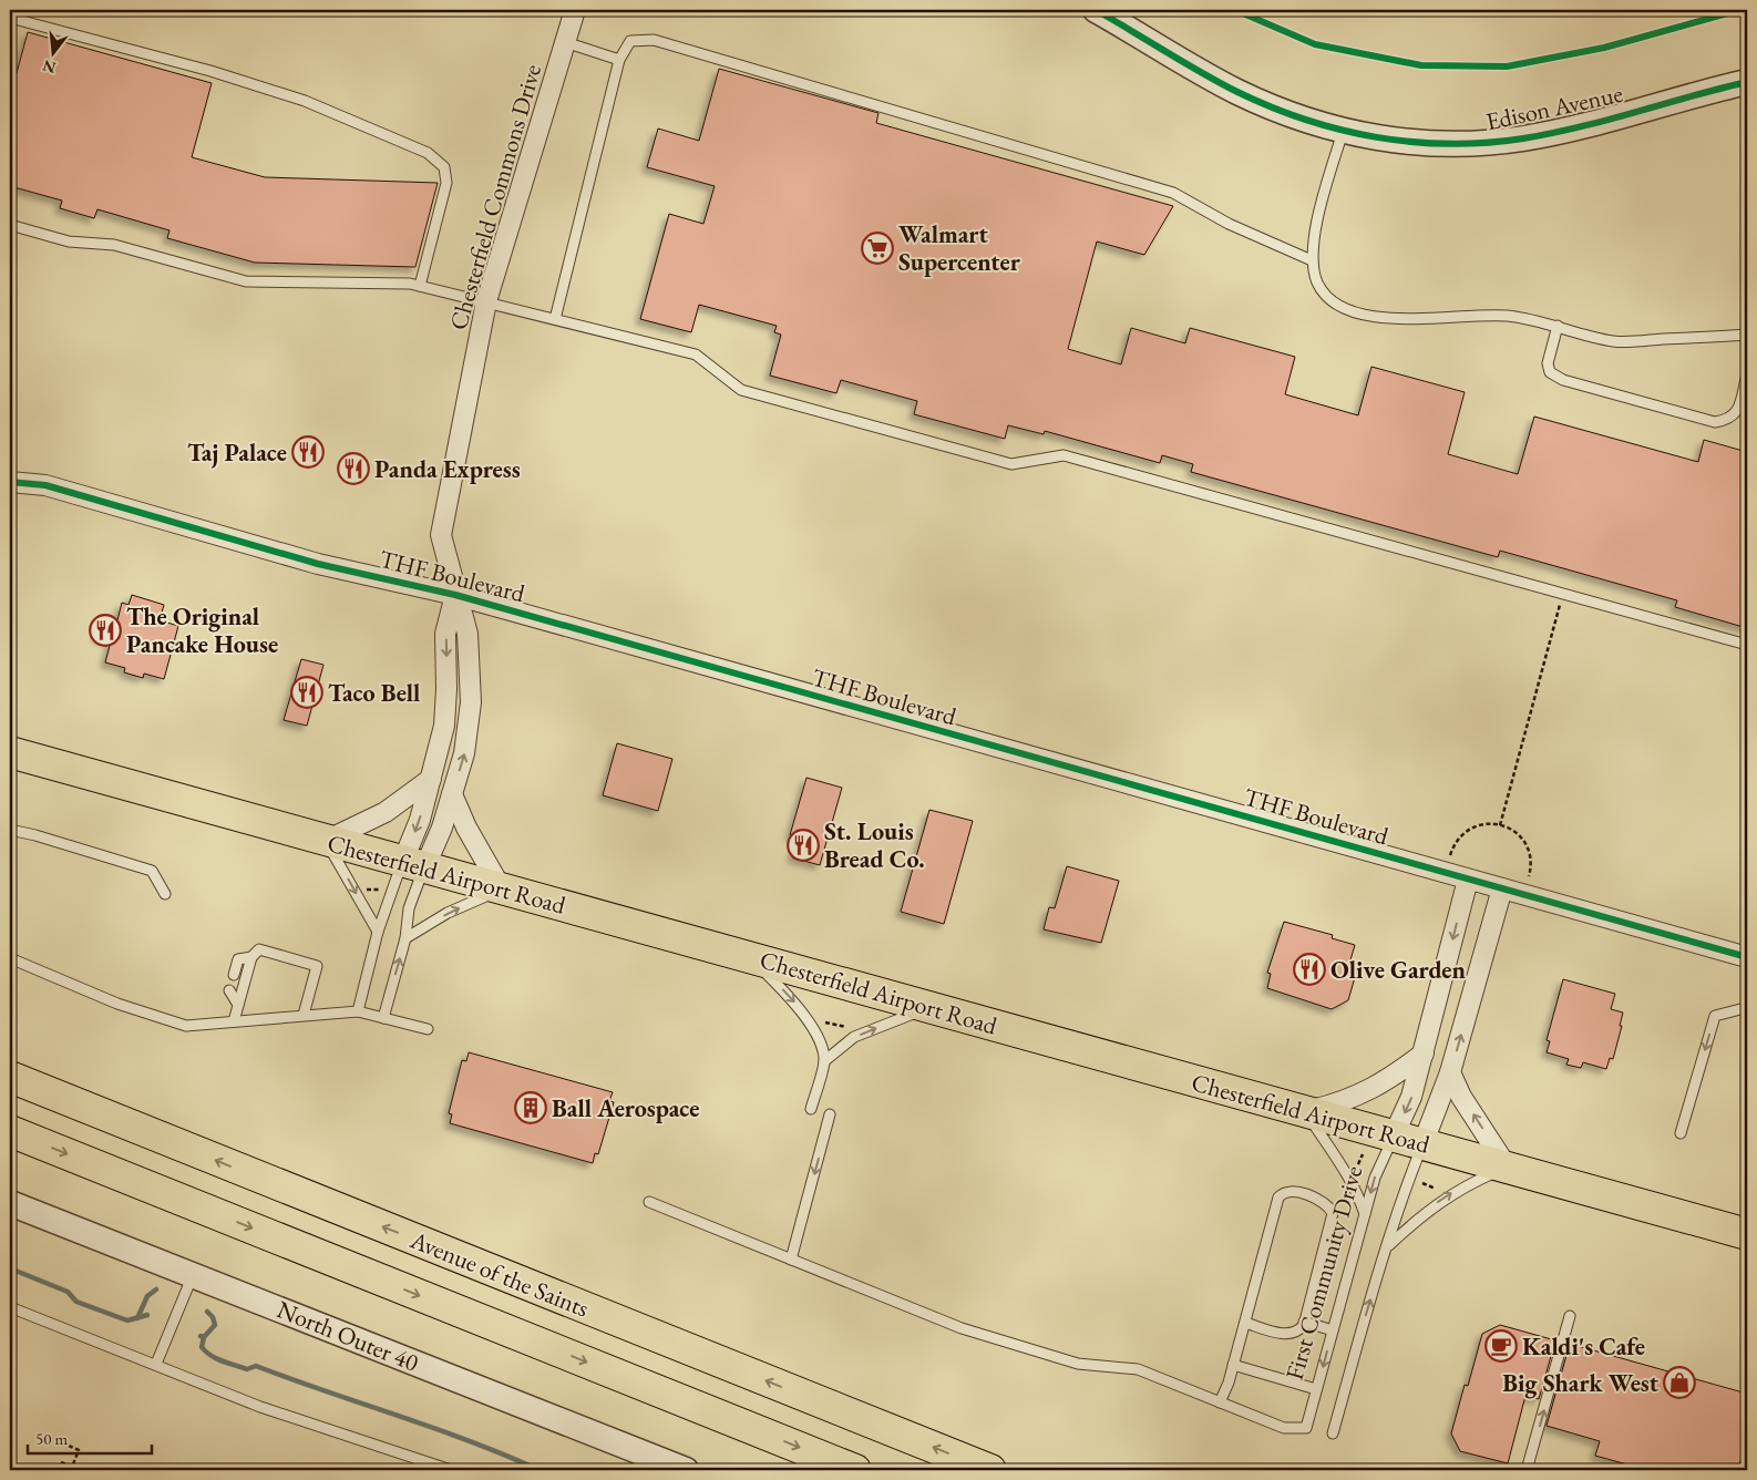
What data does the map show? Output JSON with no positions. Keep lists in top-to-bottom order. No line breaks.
{"streets":{"main road":["Chesterfield Airport Road","Avenue of the Saints"],"street":["Edison Avenue","Chesterfield Commons Drive","THF Boulevard","First Community Drive","North Outer 40"]},"crossings":[["Chesterfield Commons Drive","THF Boulevard"],["Chesterfield Commons Drive","Chesterfield Airport Road"],["THF Boulevard","First Community Drive"],["Chesterfield Airport Road","First Community Drive"]],"places":{"supermarket":["Walmart Supercenter"],"restaurant":["Taj Palace","Panda Express","The Original Pancake House","Taco Bell","St. Louis Bread Co.","Olive Garden"],"building":["Ball Aerospace"],"cafe":["Kaldi's Cafe"],"shop":["Big Shark West"]},"scale_bar":"50 m","north":"bottom"}
